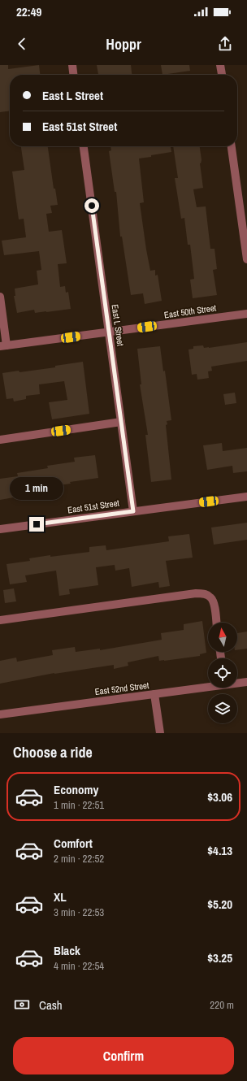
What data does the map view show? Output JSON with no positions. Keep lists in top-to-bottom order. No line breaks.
{"streets":{"street":["East 50th Street","East L Street","East 51st Street","East 52nd Street"]},"crossings":[["East 50th Street","East L Street"],["East L Street","East 51st Street"]],"north":"top","page":{"status":"22:49","header":"Hoppr","banner":["East L Street","East 51st Street"],"bubble":"1 min","heading":"Choose a ride","list":[{"name":"Economy","note":"1 min · 22:51","value":"$3.06"},{"name":"Comfort","note":"2 min · 22:52","value":"$4.13"},{"name":"XL","note":"3 min · 22:53","value":"$5.20"},{"name":"Black","note":"4 min · 22:54","value":"$3.25"}],"pay":["Cash","220 m"],"buttons":"Confirm"}}
